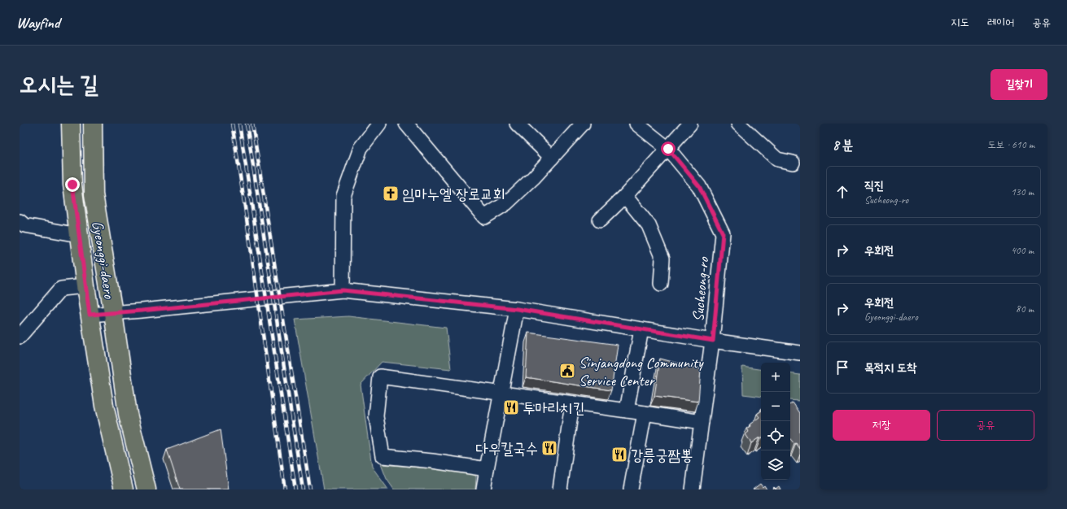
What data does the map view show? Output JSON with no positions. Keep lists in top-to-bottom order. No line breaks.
{"streets":{"main road":["Gyeonggi-daero"],"street":["Sucheong-ro"]},"places":{"church":["임마누엘 장로교회"],"public building":["Sinjangdong Community Service Center"],"restaurant":["투마리치킨","다우칼국수","강릉궁짬뽕"]},"page":{"header":"Wayfind","nav":["지도","레이어","공유"],"buttons":["길찾기",["저장","공유"]],"title":"오시는 길","heading":["8 분","도보 · 610 m"],"list":[["직진","Sucheong-ro","130 m"],["우회전","400 m"],["우회전","Gyeonggi-daero","80 m"],"목적지 도착"],"map_buttons":["+","−"]}}
